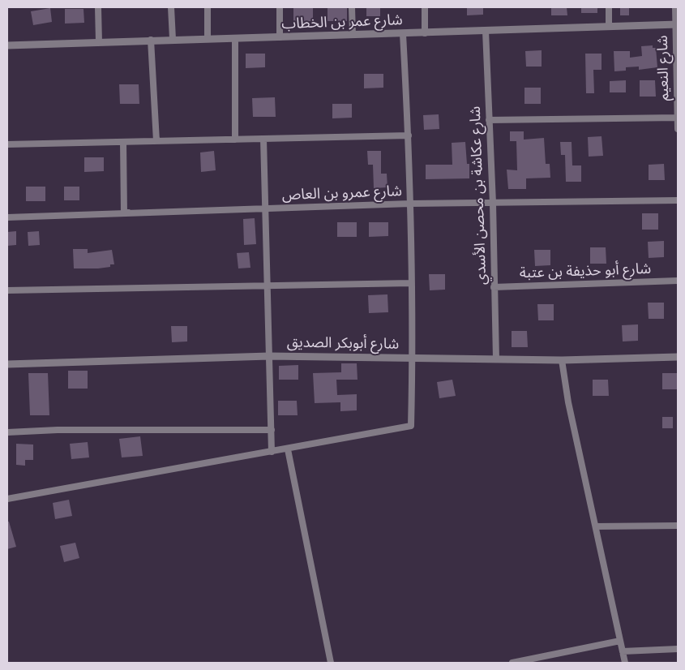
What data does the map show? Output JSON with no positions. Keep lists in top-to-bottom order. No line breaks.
{"streets":{"street":["شارع عمر بن الخطاب","شارع النعيم","شارع عمرو بن العاص","شارع عكاشة بن محصن الأسدي","شارع أبو حذيفة بن عتبة","شارع أبوبكر الصديق"]},"crossings":[["شارع عمر بن الخطاب","شارع النعيم"],["شارع عمر بن الخطاب","شارع عكاشة بن محصن الأسدي"],["شارع عمرو بن العاص","شارع عكاشة بن محصن الأسدي"],["شارع عكاشة بن محصن الأسدي","شارع أبو حذيفة بن عتبة"],["شارع عكاشة بن محصن الأسدي","شارع أبوبكر الصديق"]]}
